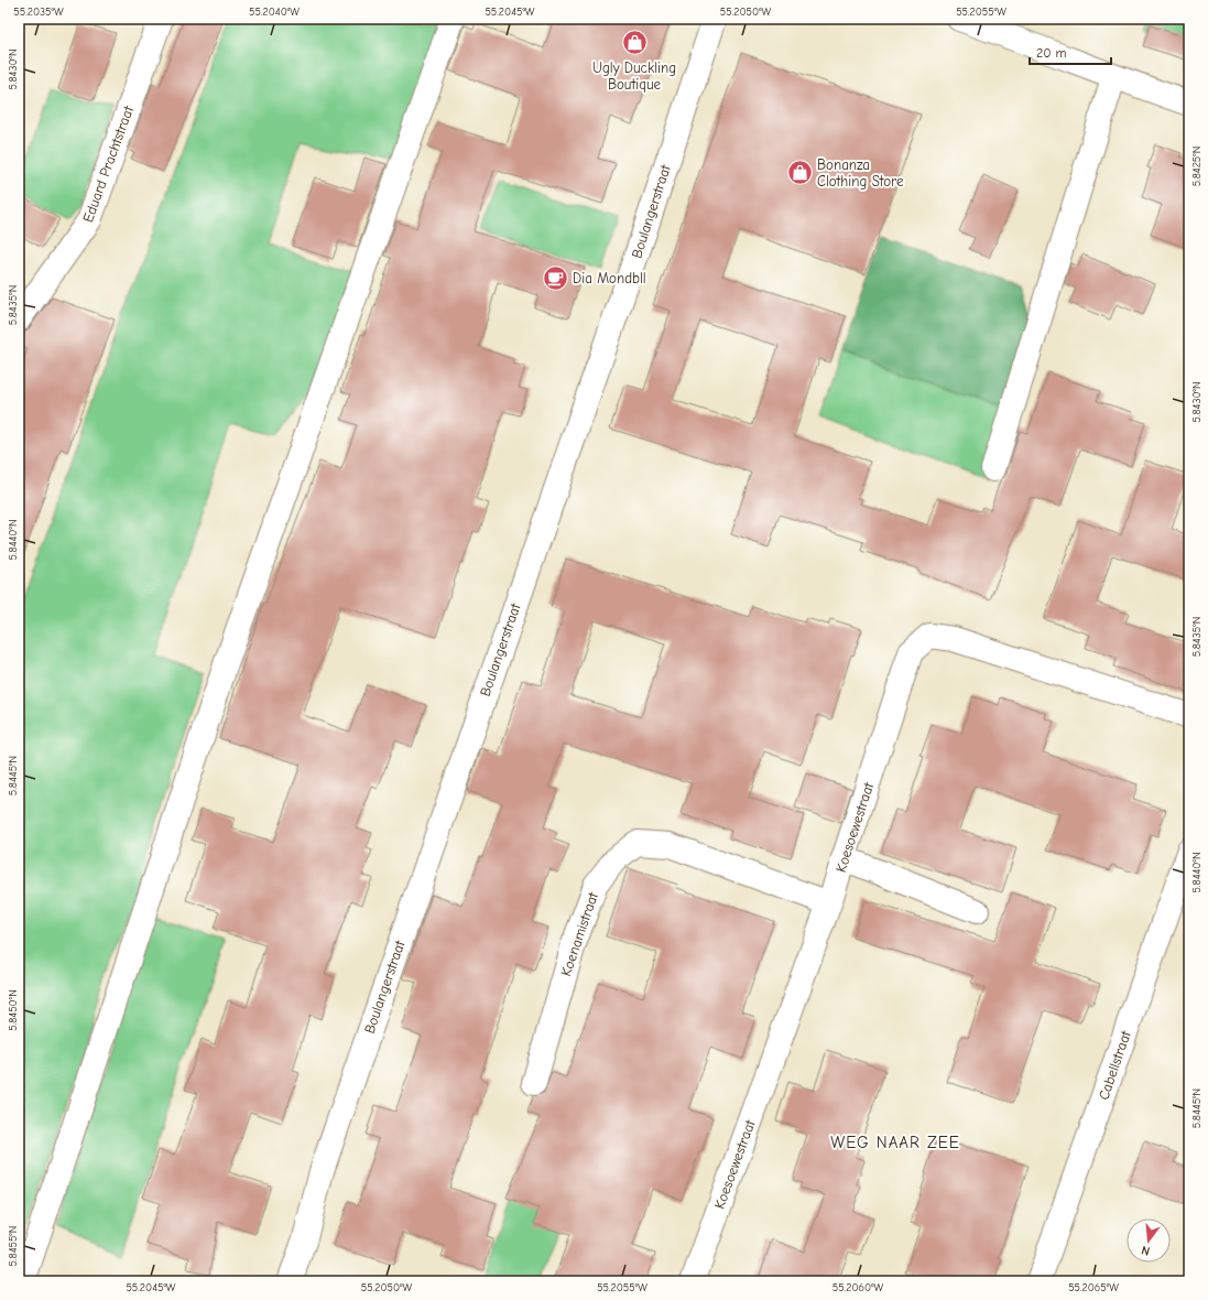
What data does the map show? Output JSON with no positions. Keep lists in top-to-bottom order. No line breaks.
{"streets":{"street":["Eduard Prachtstraat","Boulangerstraat","Koesoewestraat","Koenamistraat","Cabellstraat"]},"crossings":[["Koesoewestraat","Koenamistraat"]],"districts":["WEG NAAR ZEE"],"places":{"shop":["Ugly Duckling Boutique","Bonanza Clothing Store"],"cafe":["Dia Mondbll"]},"scale_bar":"20 m","north":"bottom","coordinates":["55.2035°W","55.2040°W","55.2045°W","55.2050°W","55.2055°W","5.8430°N","5.8425°N","5.8435°N","5.8440°N","5.8445°N","5.8450°N","5.8455°N","55.2060°W","55.2065°W"]}
